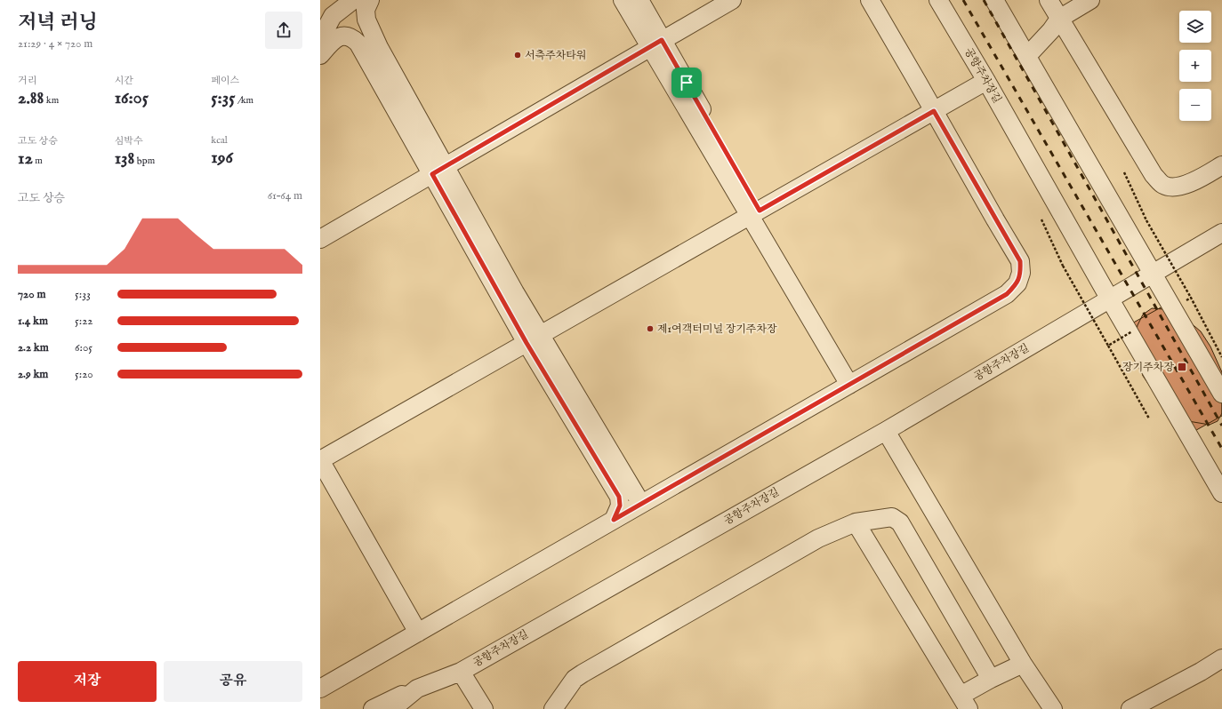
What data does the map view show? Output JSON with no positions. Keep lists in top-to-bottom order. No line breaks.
{"streets":{"lane":["공항주차장길"]},"places":{"other":["서측주차타워","제1여객터미널 장기주차장"],"transit":["장기주차장"]},"page":{"heading":["저녁 러닝","21:29 · 4 × 720 m"],"map_buttons":["+","−"],"stats":[["거리","2.88 km"],["시간","16:05"],["페이스","5:35 /km"],["고도 상승","12 m"],["심박수","138 bpm"],["kcal","196"]],"chart":["고도 상승","61–64 m"],"list":[{"name":"720 m","note":"5:33"},{"name":"1.4 km","note":"5:22"},{"name":"2.2 km","note":"6:05"},{"name":"2.9 km","note":"5:20"}],"buttons":["저장","공유"]}}
